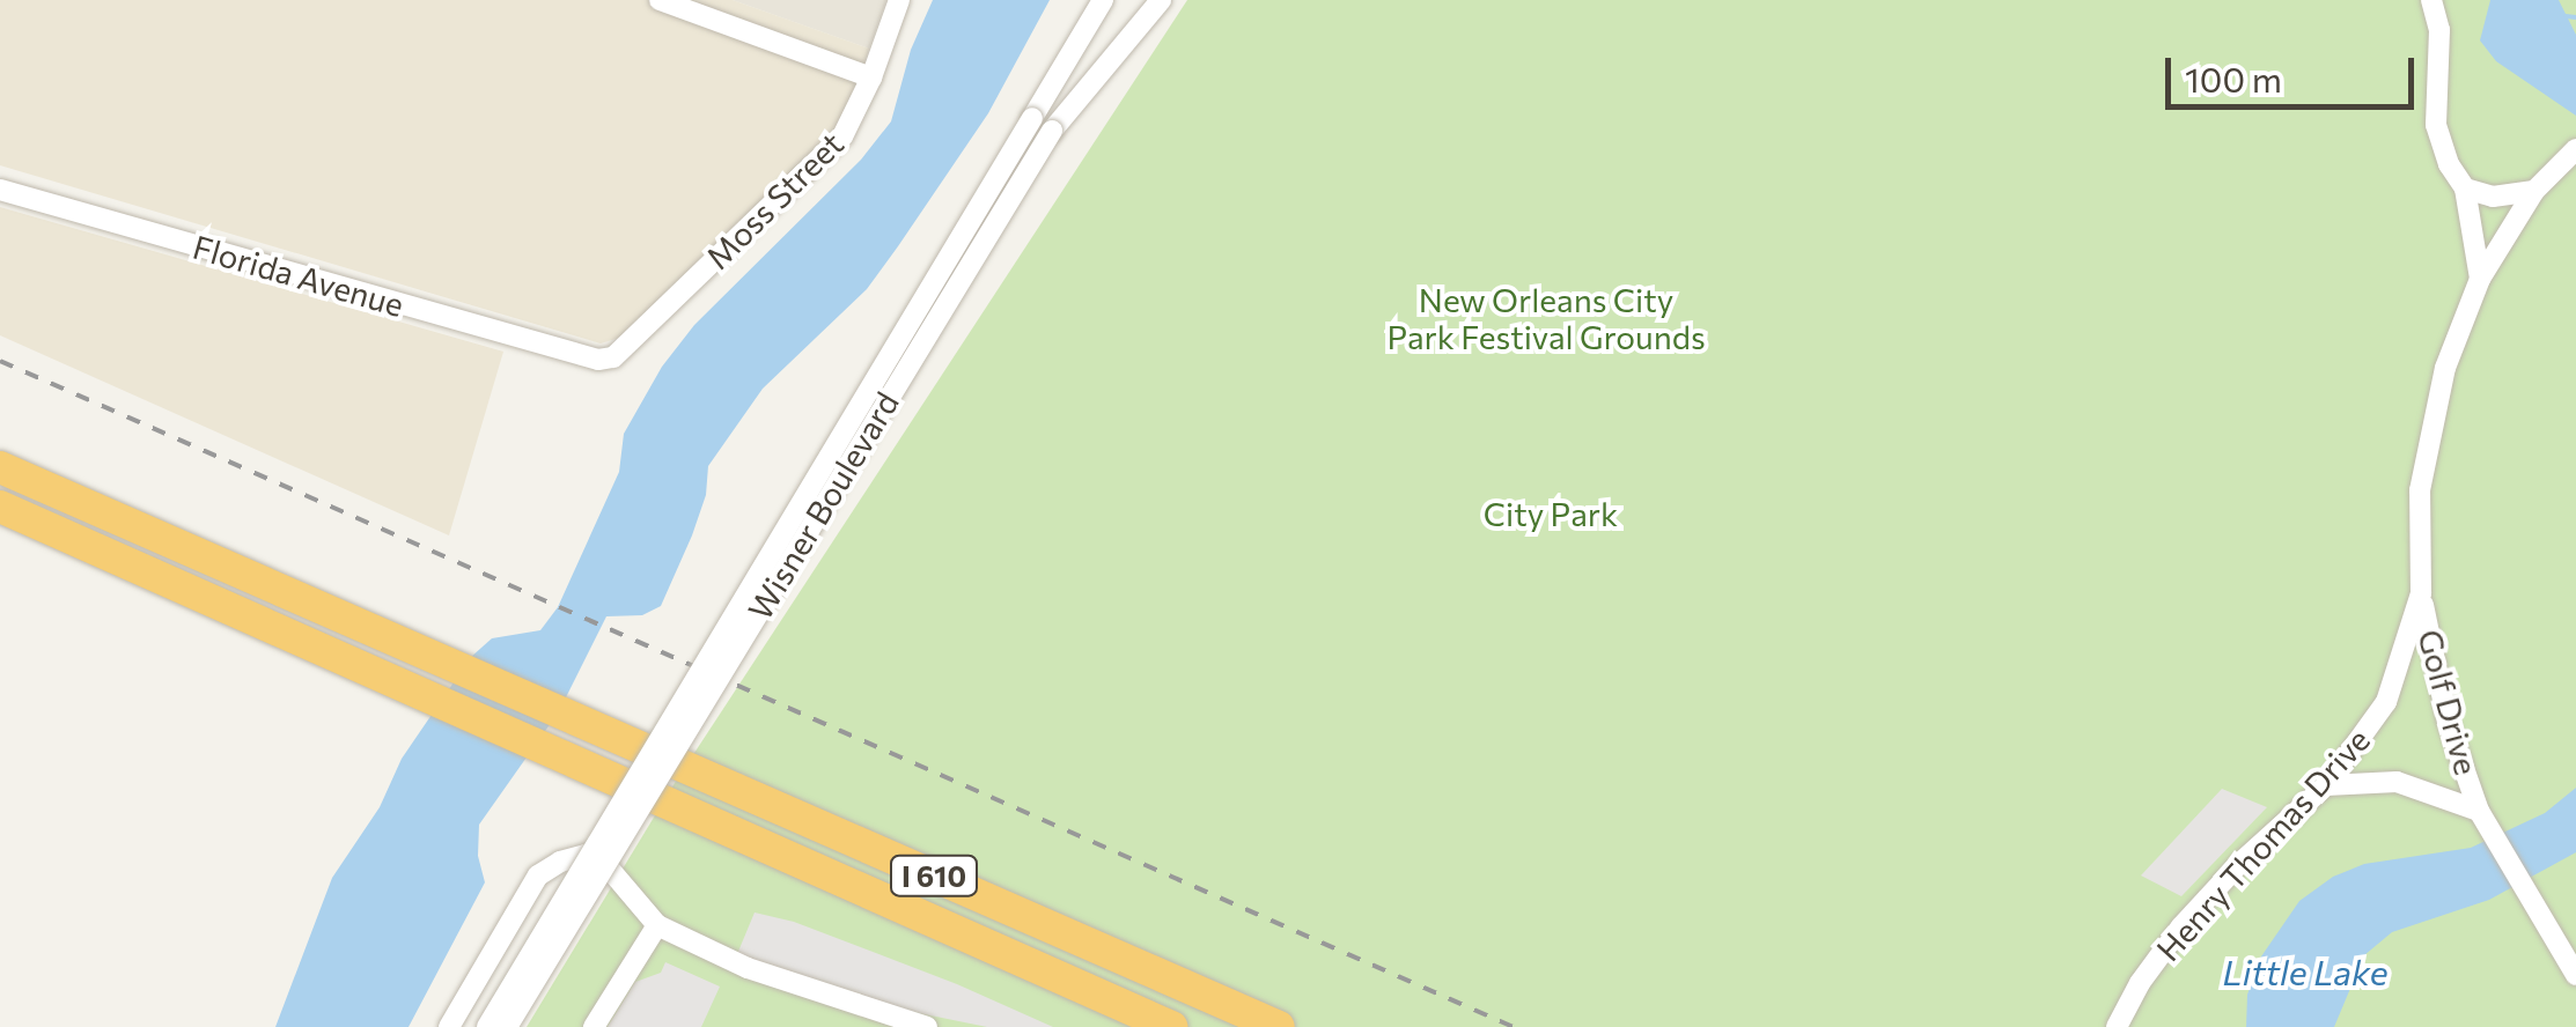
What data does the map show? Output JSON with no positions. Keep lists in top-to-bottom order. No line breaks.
{"streets":{"highway":["I 610"],"street":["Moss Street","Florida Avenue","Wisner Boulevard","Golf Drive","Henry Thomas Drive"]},"crossings":[["Moss Street","Florida Avenue"],["Golf Drive","Henry Thomas Drive"]],"water":["Little Lake"],"parks":["New Orleans City Park Festival Grounds","City Park"],"scale_bar":"100 m"}
